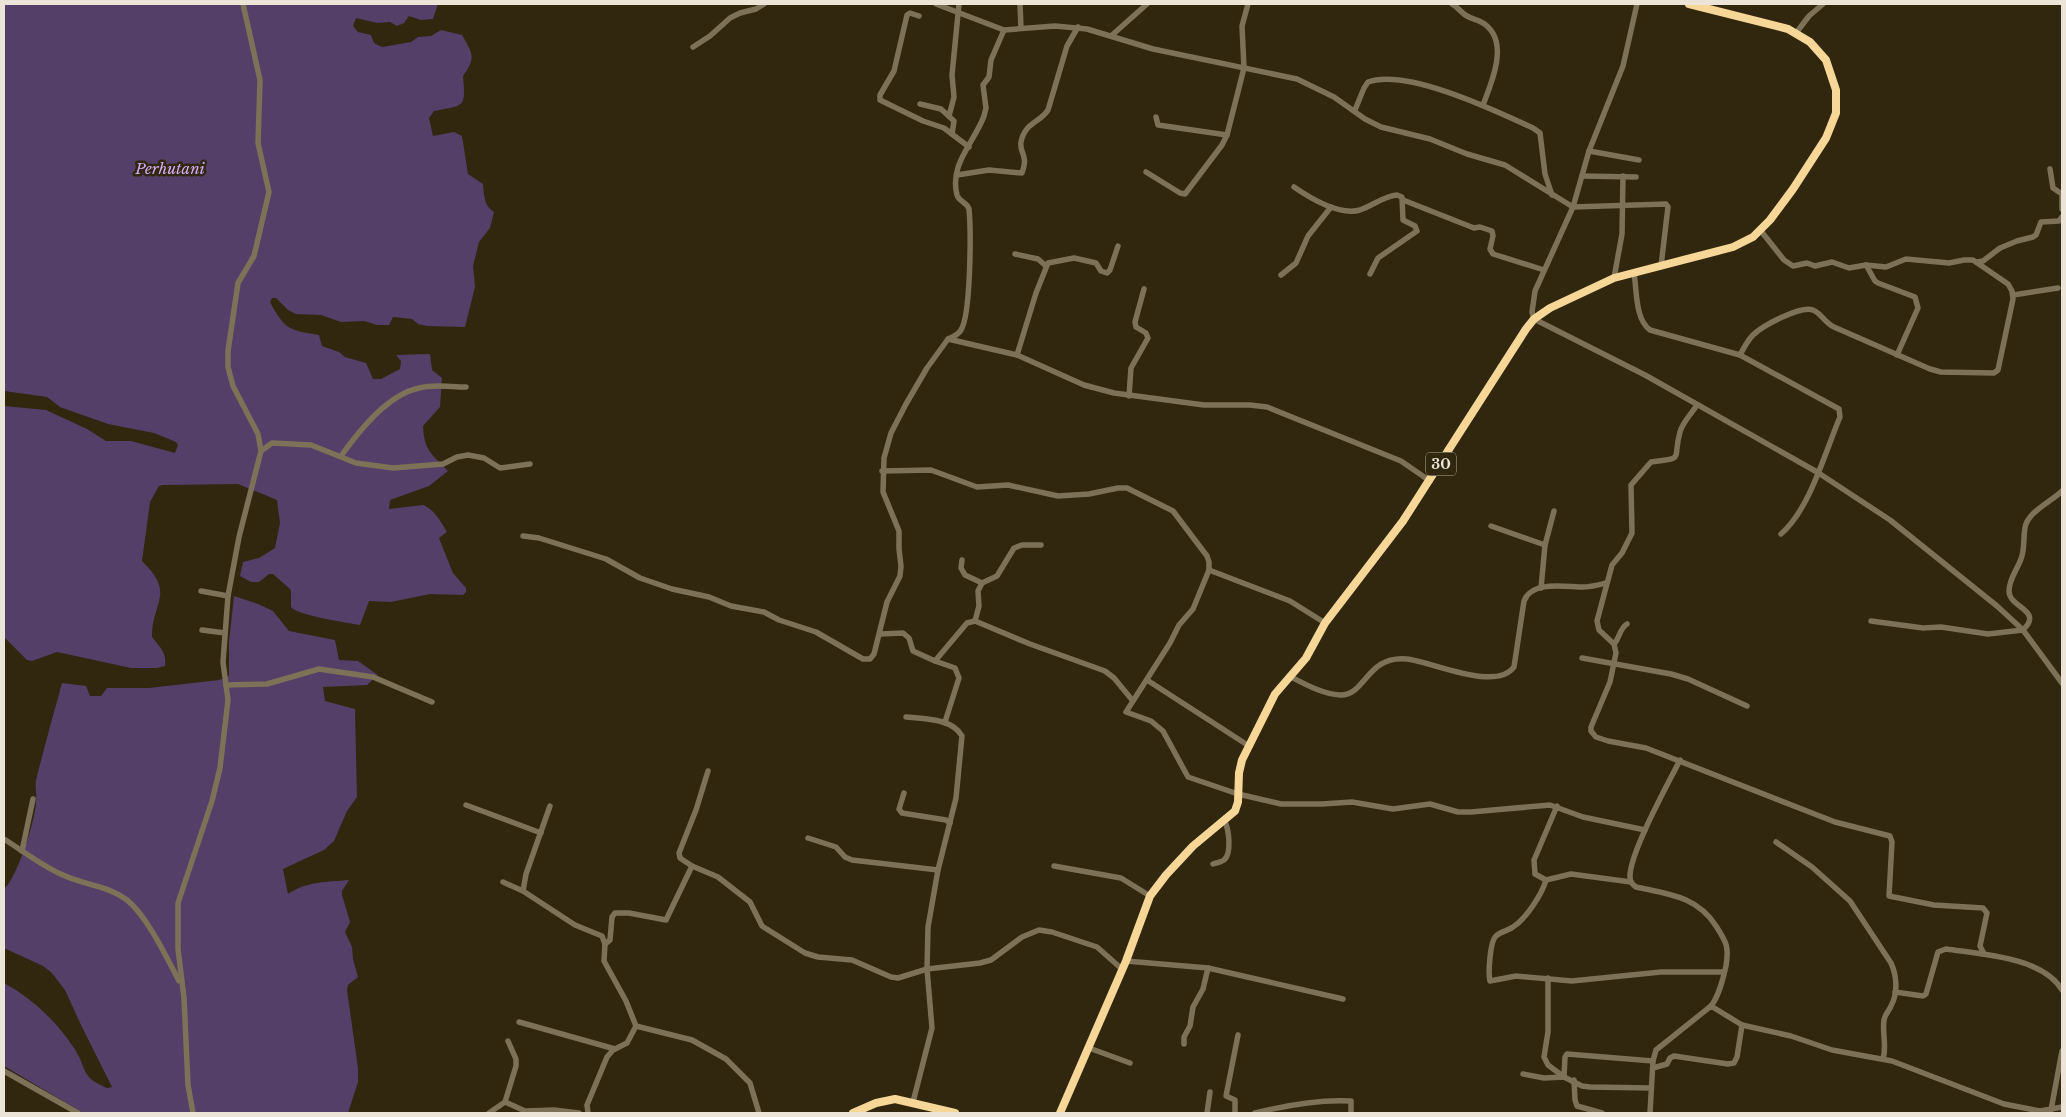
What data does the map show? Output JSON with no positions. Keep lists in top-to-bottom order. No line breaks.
{"streets":{"highway":["30"]},"parks":["Perhutani"]}
